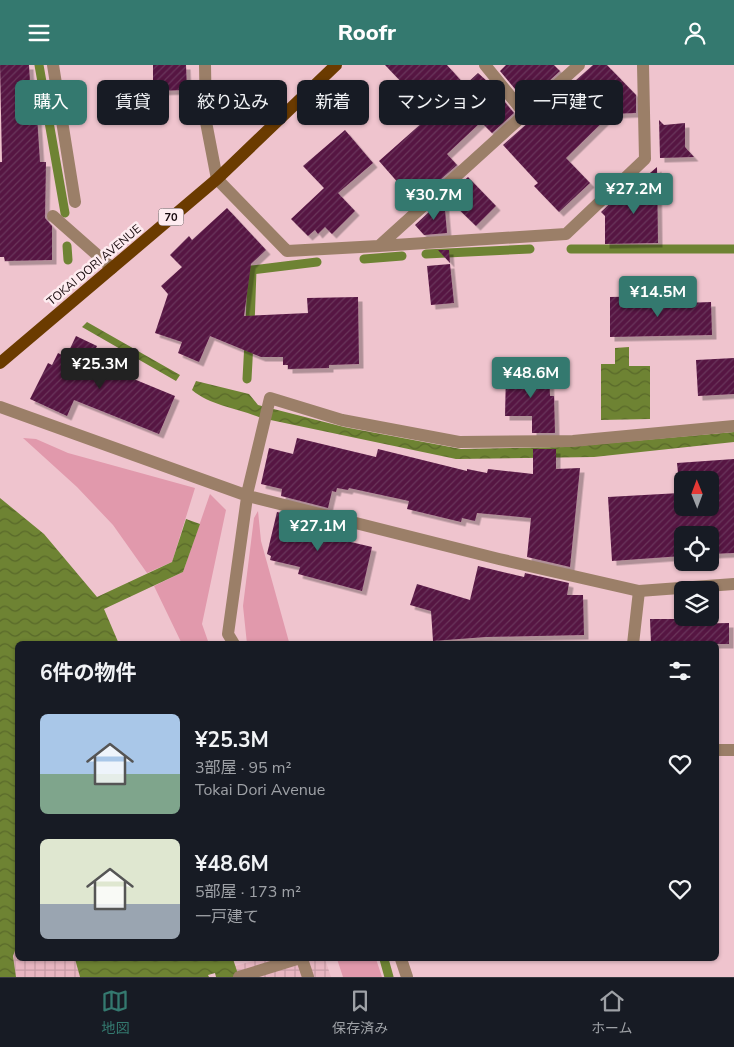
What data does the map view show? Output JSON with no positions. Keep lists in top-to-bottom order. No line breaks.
{"streets":{"main road":["70","TOKAI DORI AVENUE"]},"north":"top","page":{"header":"Roofr","chip":["購入","賃貸","絞り込み","新着","マンション","一戸建て"],"price":["¥27.2M","¥30.7M","¥14.5M","¥25.3M","¥48.6M","¥27.1M"],"heading":"6件の物件","list":[{"name":"¥25.3M","note":"3部屋 · 95 m² · Tokai Dori Avenue"},{"name":"¥48.6M","note":"5部屋 · 173 m² · 一戸建て"}],"tabs":["地図","保存済み","ホーム"]}}
